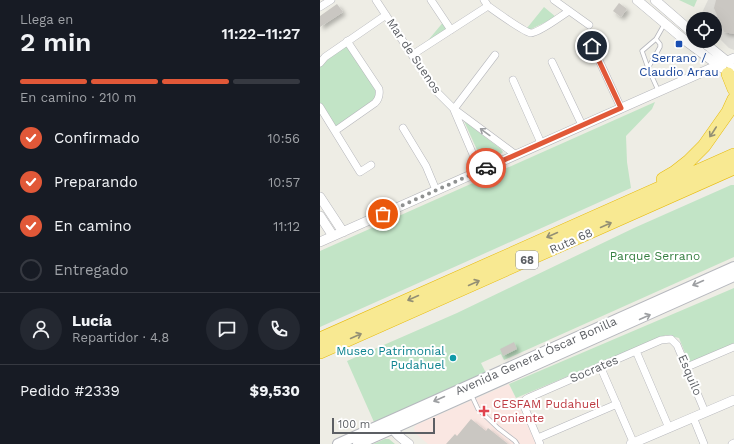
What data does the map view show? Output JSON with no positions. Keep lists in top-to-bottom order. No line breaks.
{"streets":{"highway":["Ruta 68","68"],"main road":["Avenida General Óscar Bonilla"],"street":["Mar de Suenos","Socrates","Esquilo"]},"crossings":[["Socrates","Esquilo"]],"parks":["Parque Serrano"],"places":{"transit":["Serrano / Claudio Arrau"],"other":["Museo Patrimonial Pudahuel"],"health":["CESFAM Pudahuel Poniente"]},"scale_bar":"100 m","page":{"heading":["2 min","Llega en","11:22–11:27"],"panel":["Lucía","Repartidor · 4.8","Pedido #2339","$9,530"],"bar":"En camino · 210 m","list":[["Confirmado","10:56"],["Preparando","10:57"],["En camino","11:12"],"Entregado"],"scale":"100 m"}}
